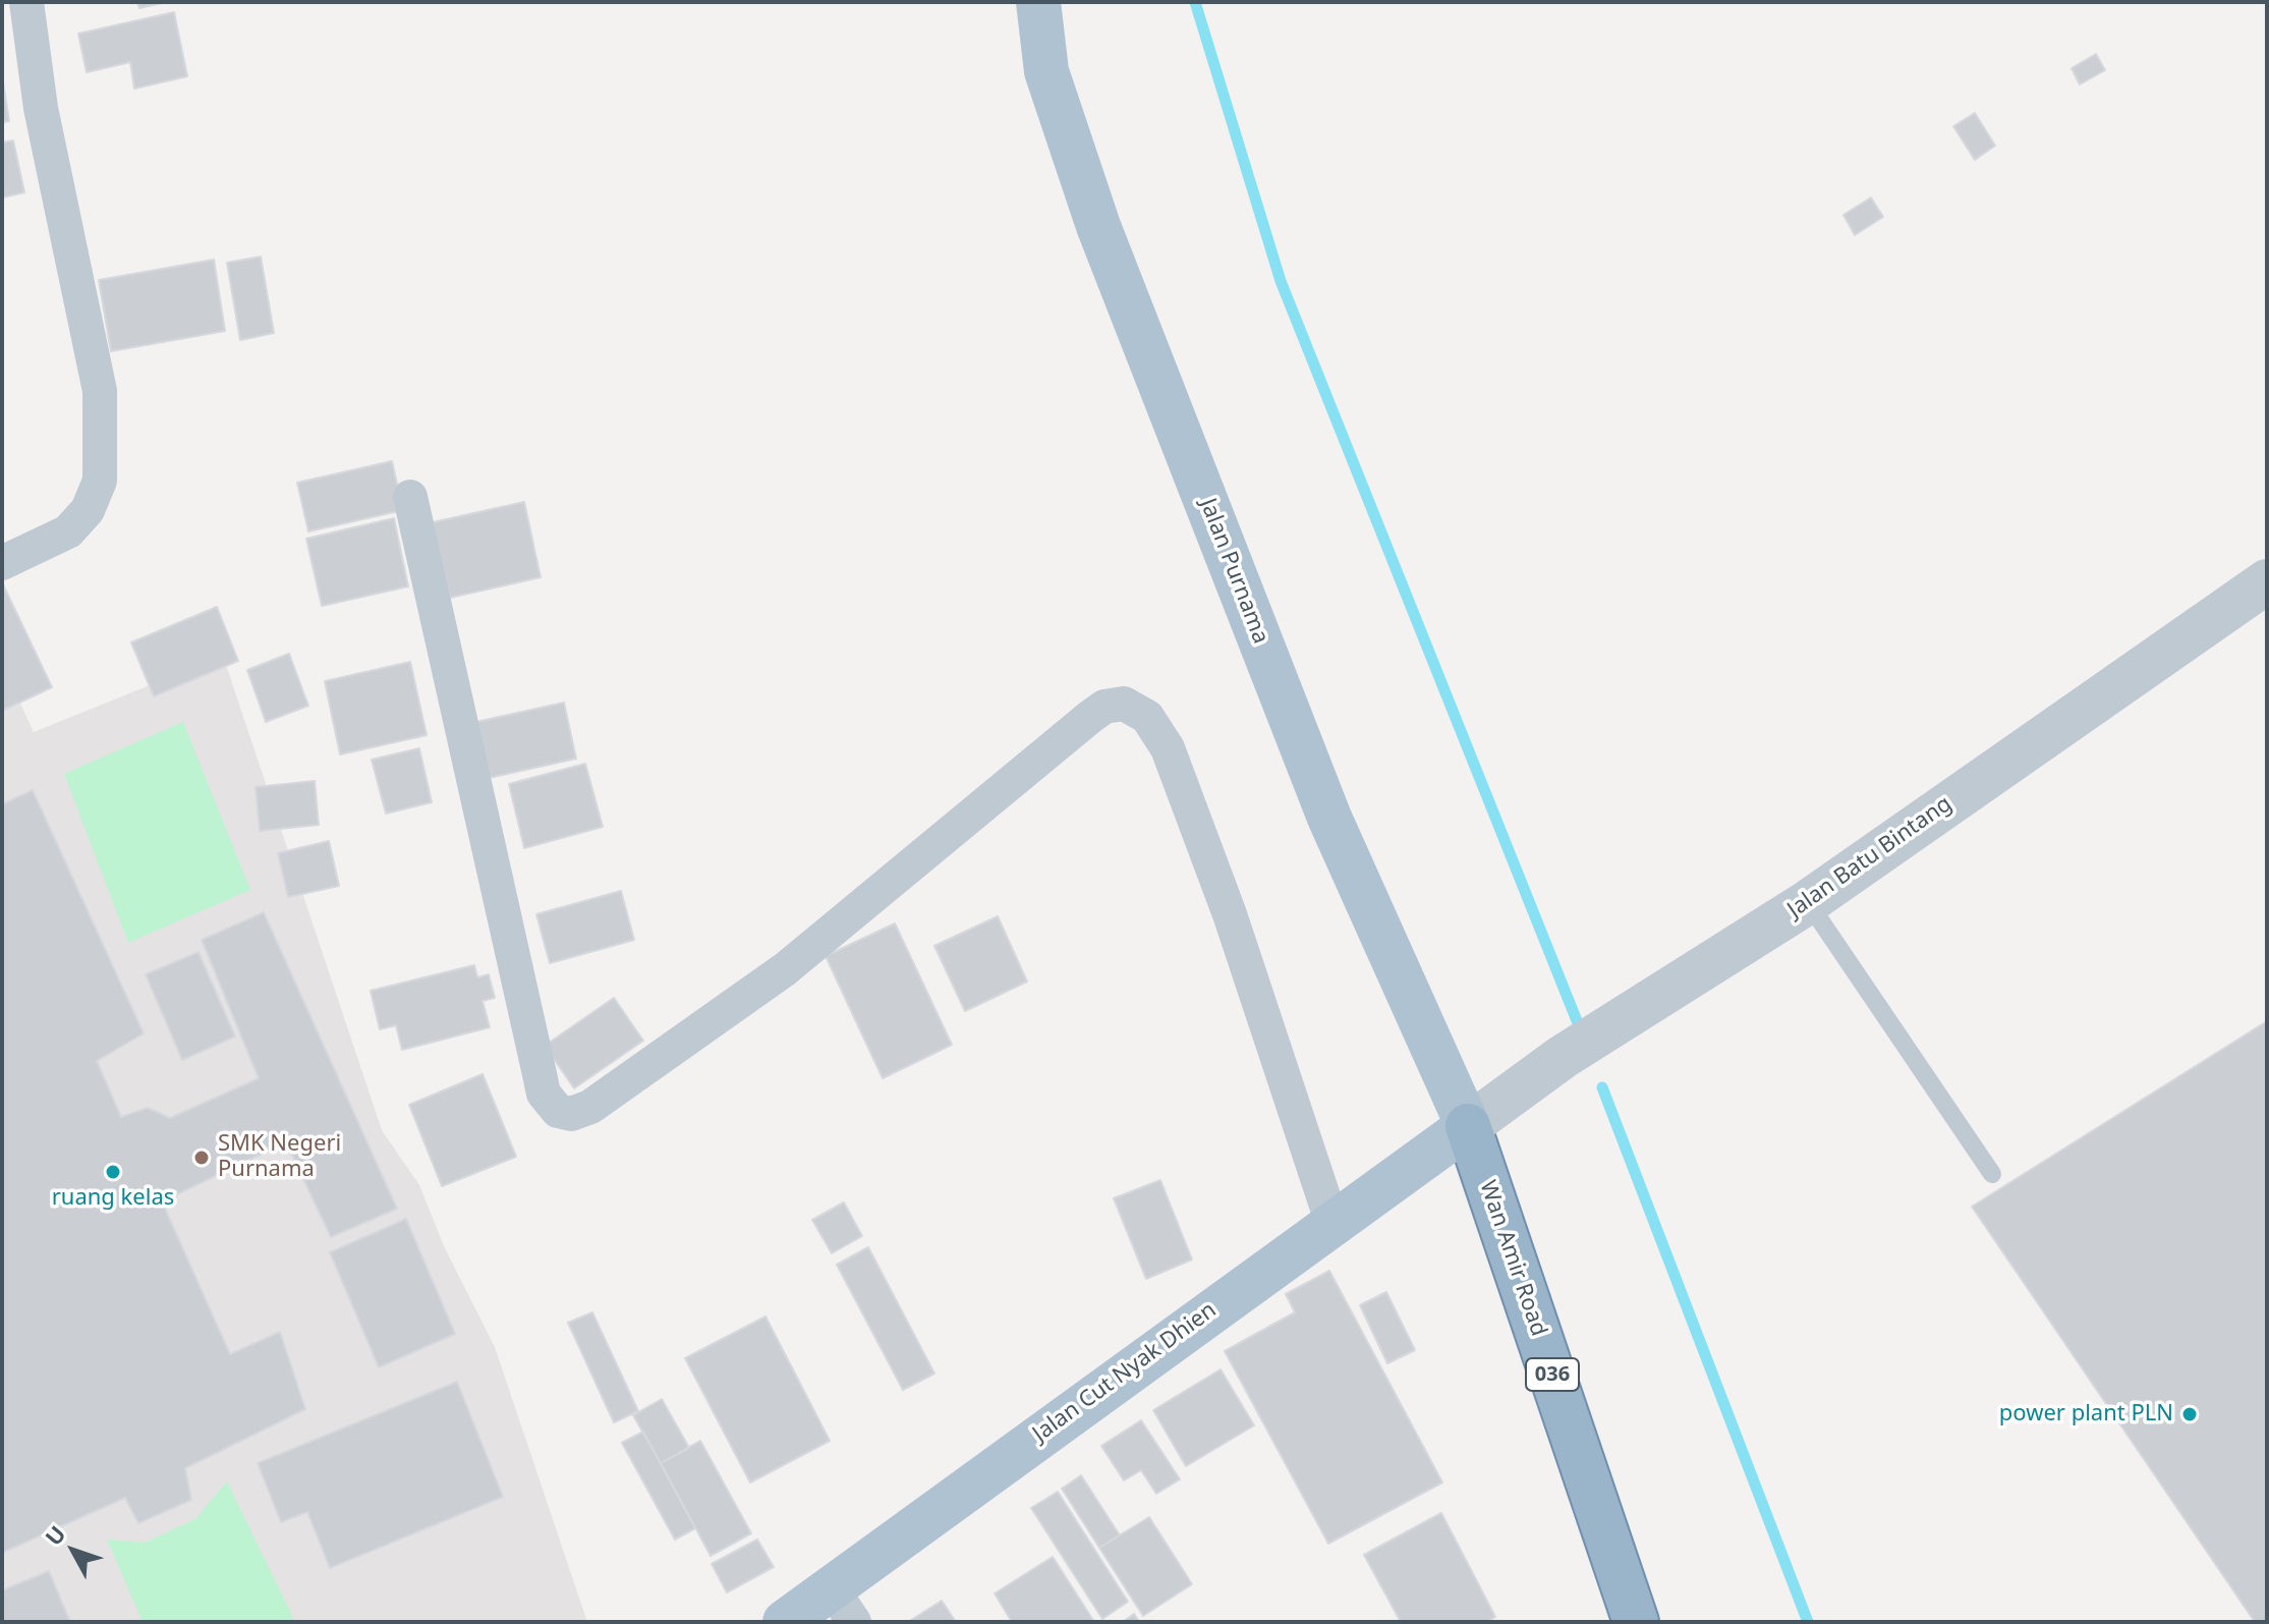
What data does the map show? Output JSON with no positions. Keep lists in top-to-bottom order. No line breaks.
{"streets":{"highway":["Wan Amir Road","036"],"main road":["Jalan Purnama","Jalan Cut Nyak Dhien"],"street":["Jalan Batu Bintang"]},"crossings":[["Jalan Purnama","Jalan Batu Bintang"],["Jalan Purnama","Wan Amir Road"],["Jalan Purnama","Jalan Cut Nyak Dhien"],["Jalan Batu Bintang","Wan Amir Road"],["Jalan Batu Bintang","Jalan Cut Nyak Dhien"],["Wan Amir Road","Jalan Cut Nyak Dhien"]],"places":["SMK Negeri Purnama","ruang kelas","power plant PLN"],"north":"top left"}
